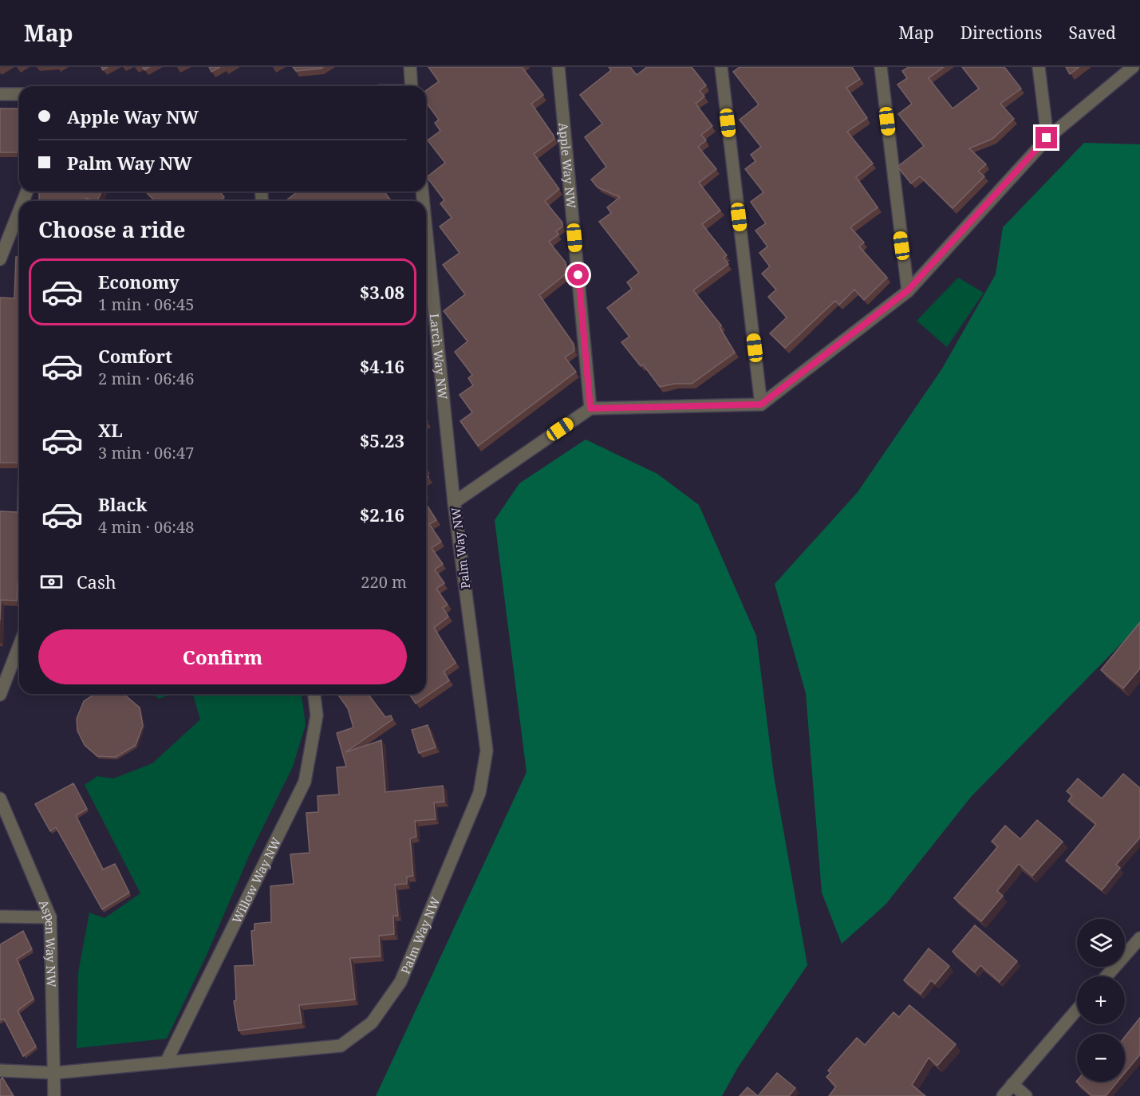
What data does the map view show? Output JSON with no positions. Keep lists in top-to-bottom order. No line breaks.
{"streets":{"street":["Apple Way NW","Larch Way NW","Palm Way NW","Willow Way NW","Aspen Way NW"]},"crossings":[["Apple Way NW","Palm Way NW"],["Larch Way NW","Palm Way NW"],["Palm Way NW","Willow Way NW"],["Palm Way NW","Aspen Way NW"]],"page":{"header":"Map","nav":["Map","Directions","Saved"],"banner":["Apple Way NW","Palm Way NW"],"heading":"Choose a ride","list":[{"name":"Economy","note":"1 min · 06:45","value":"$3.08"},{"name":"Comfort","note":"2 min · 06:46","value":"$4.16"},{"name":"XL","note":"3 min · 06:47","value":"$5.23"},{"name":"Black","note":"4 min · 06:48","value":"$2.16"}],"pay":["Cash","220 m"],"buttons":"Confirm","map_buttons":["+","−"]}}
